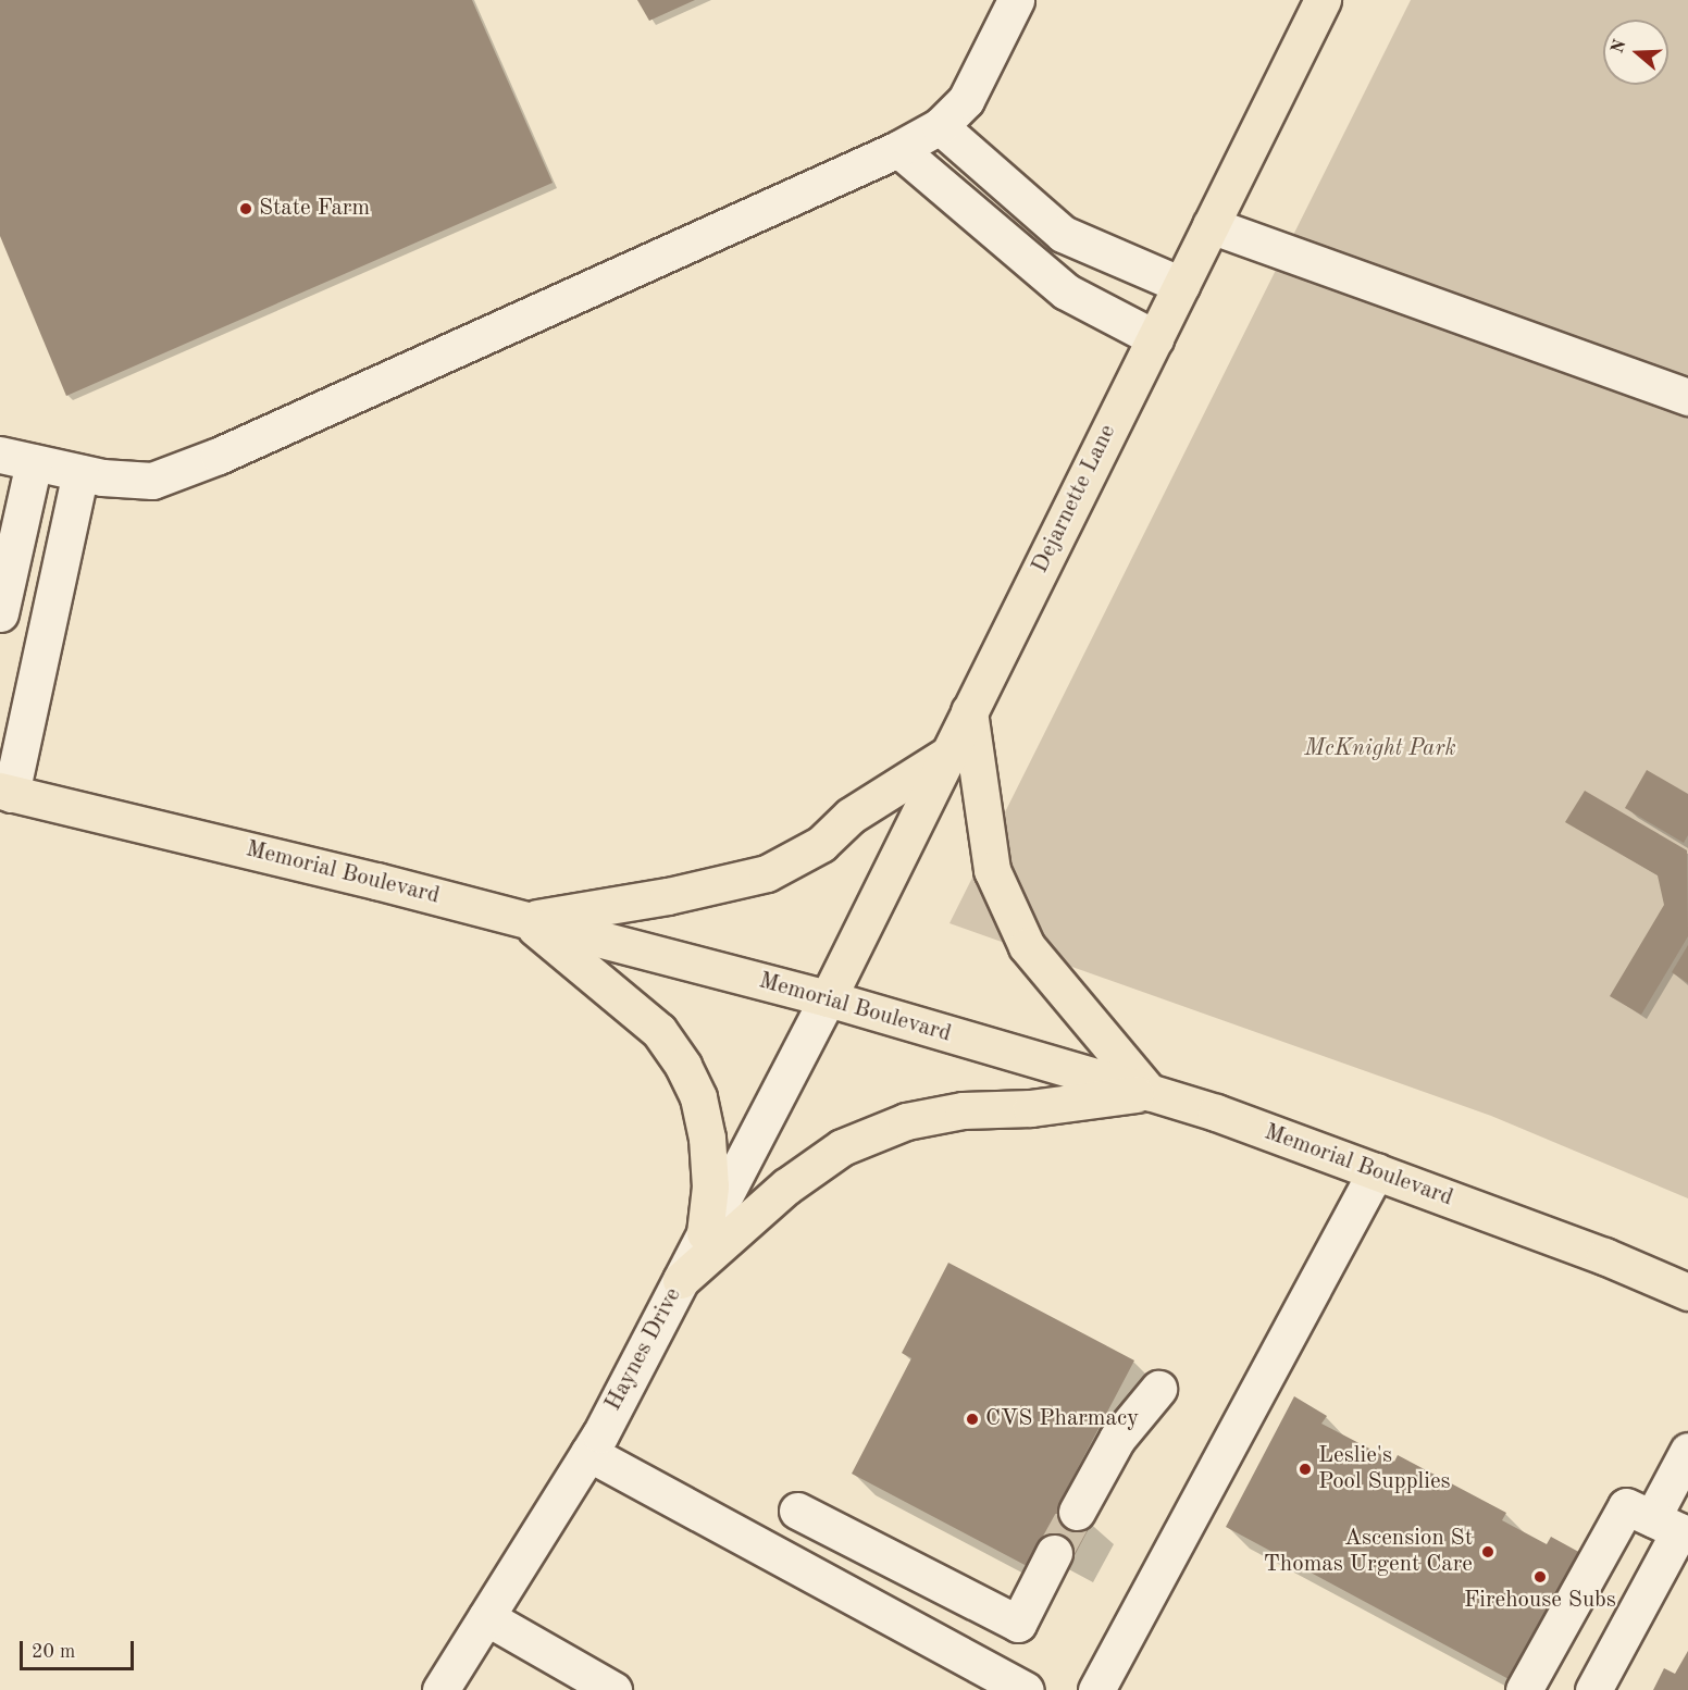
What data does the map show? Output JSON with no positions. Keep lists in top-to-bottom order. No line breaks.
{"streets":{"main road":["Dejarnette Lane","Memorial Boulevard"],"street":["Haynes Drive"]},"crossings":[["Dejarnette Lane","Memorial Boulevard"],["Dejarnette Lane","Haynes Drive"],["Memorial Boulevard","Haynes Drive"]],"parks":["McKnight Park"],"places":["State Farm","CVS Pharmacy","Leslie's Pool Supplies","Ascension St Thomas Urgent Care","Firehouse Subs"],"scale_bar":"20 m","north":"left"}
